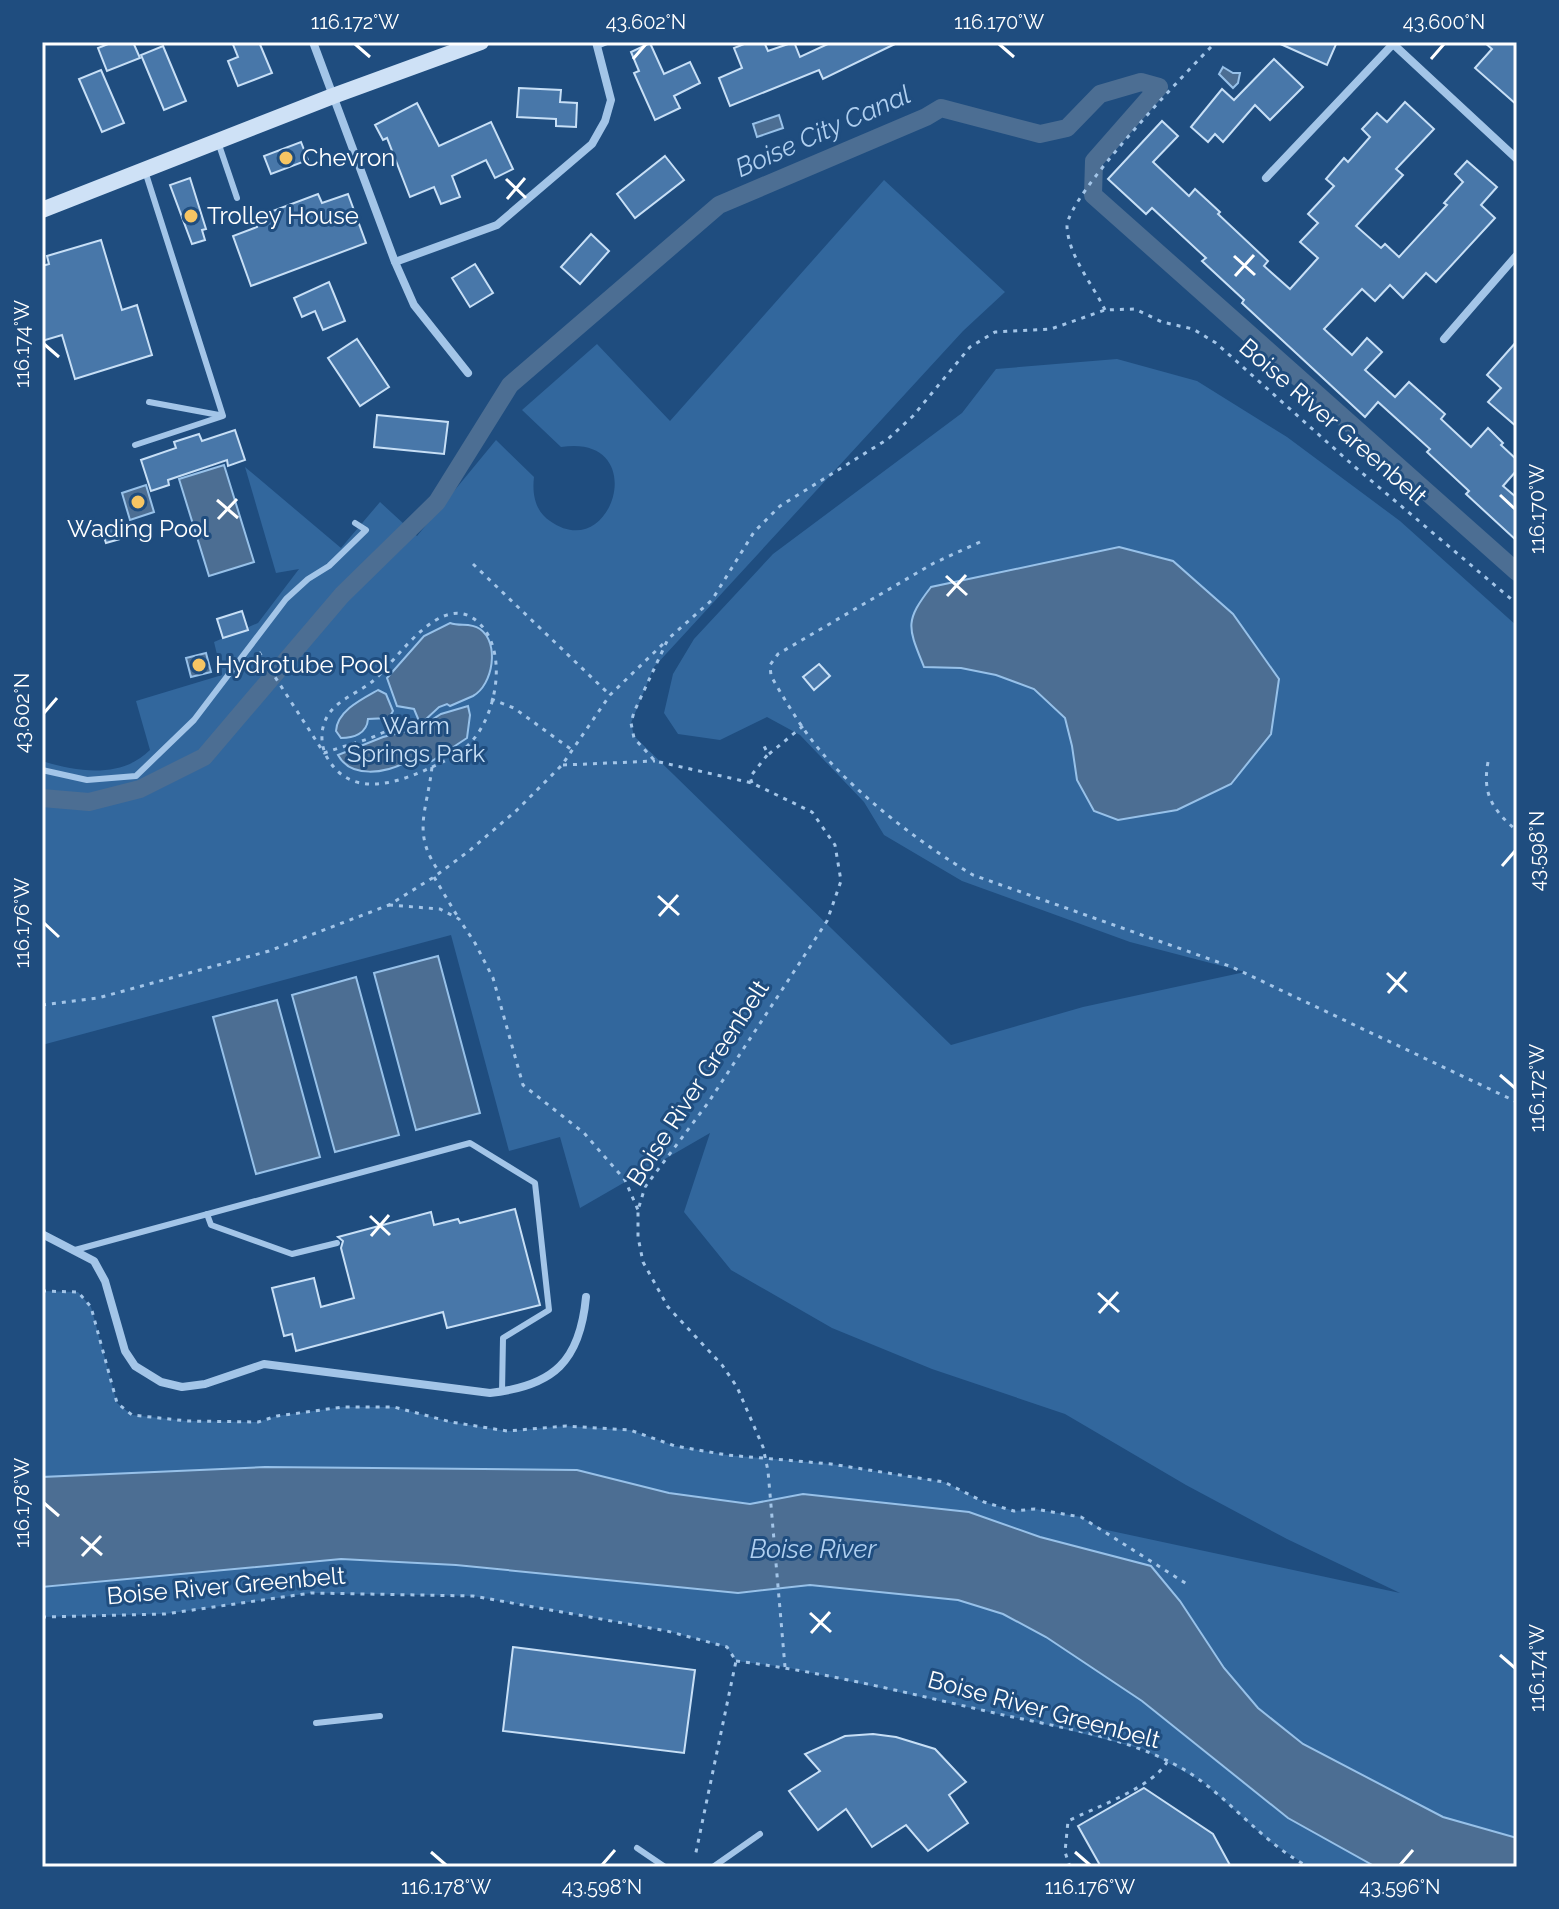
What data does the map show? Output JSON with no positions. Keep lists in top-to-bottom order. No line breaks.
{"streets":{"path":["Boise River Greenbelt"]},"water":["Boise City Canal","Boise River"],"parks":["Warm Springs Park"],"places":["Chevron","Trolley House","Wading Pool","Hydrotube Pool"],"coordinates":["116.172°W","43.602°N","116.170°W","43.600°N","116.174°W","43.598°N","116.176°W","116.178°W","43.596°N"]}
